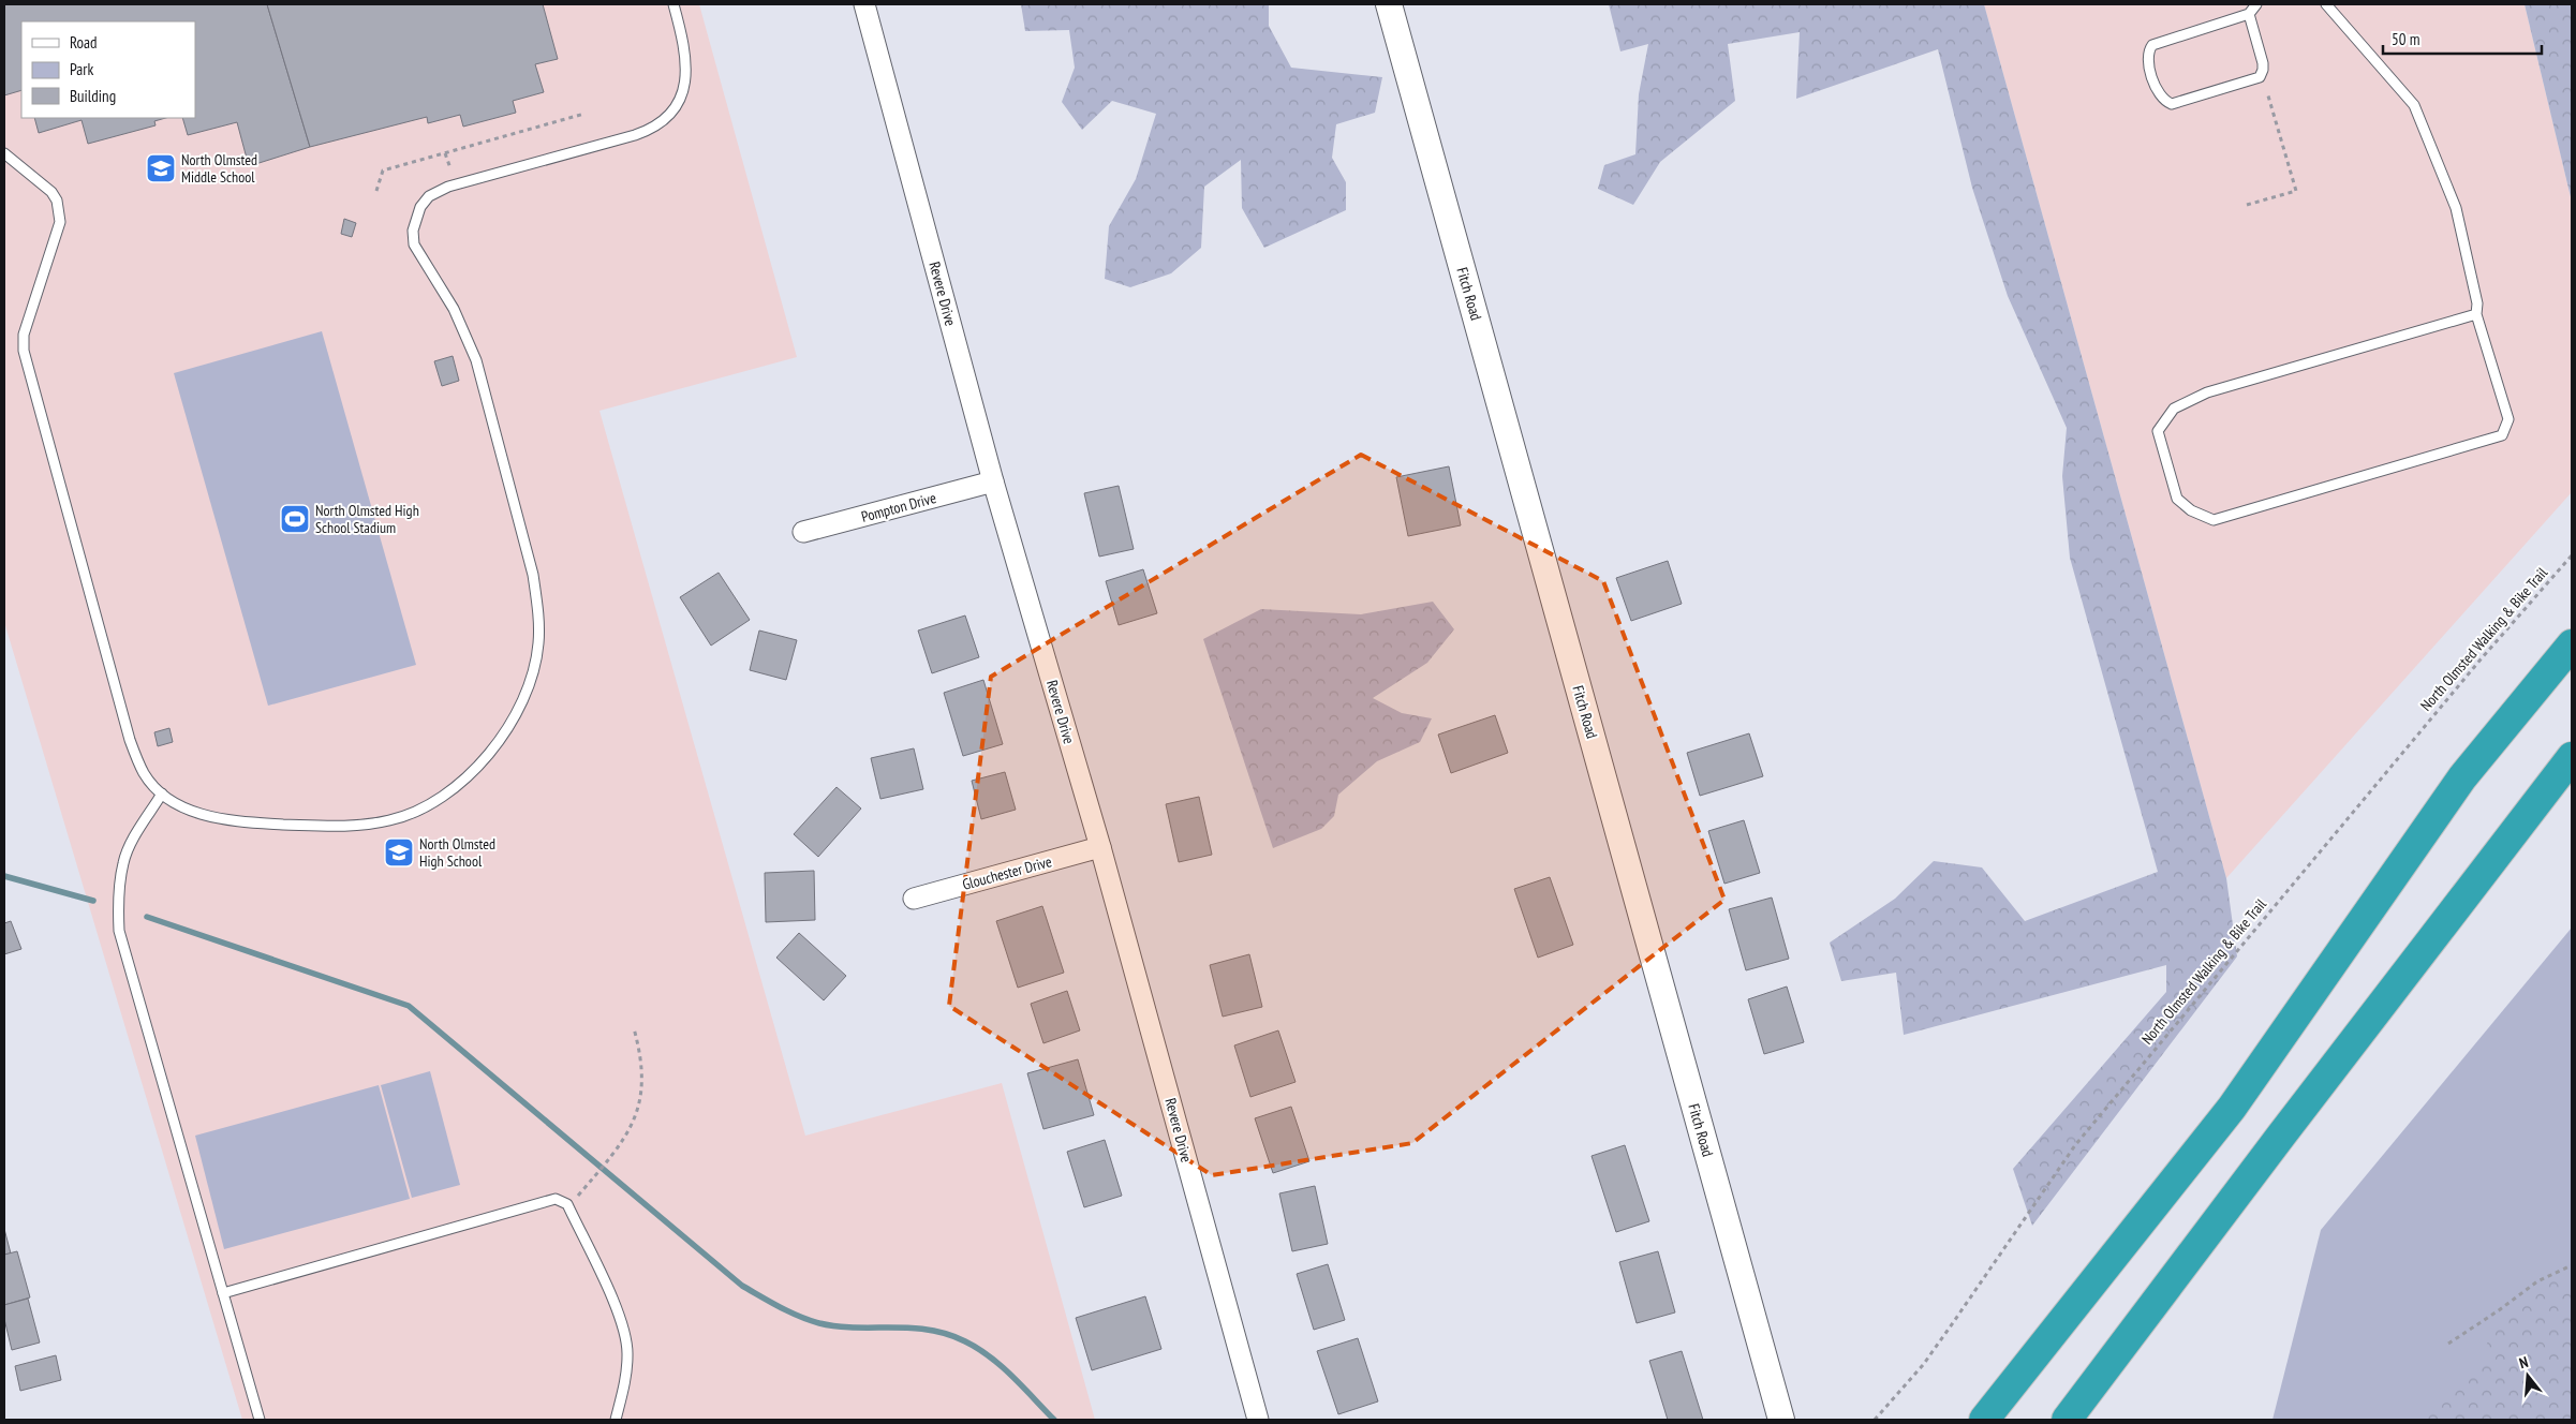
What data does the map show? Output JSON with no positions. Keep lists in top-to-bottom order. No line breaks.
{"streets":{"street":["Revere Drive","Fitch Road","Pompton Drive","Glouchester Drive"],"path":["North Olmsted Walking & Bike Trail"]},"crossings":[["Revere Drive","Pompton Drive"],["Revere Drive","Glouchester Drive"]],"places":{"school or university":["North Olmsted Middle School","North Olmsted High School"],"sports":["North Olmsted High School Stadium"]},"legend":["Road","Park","Building"],"scale_bar":"50 m","north":"top"}
